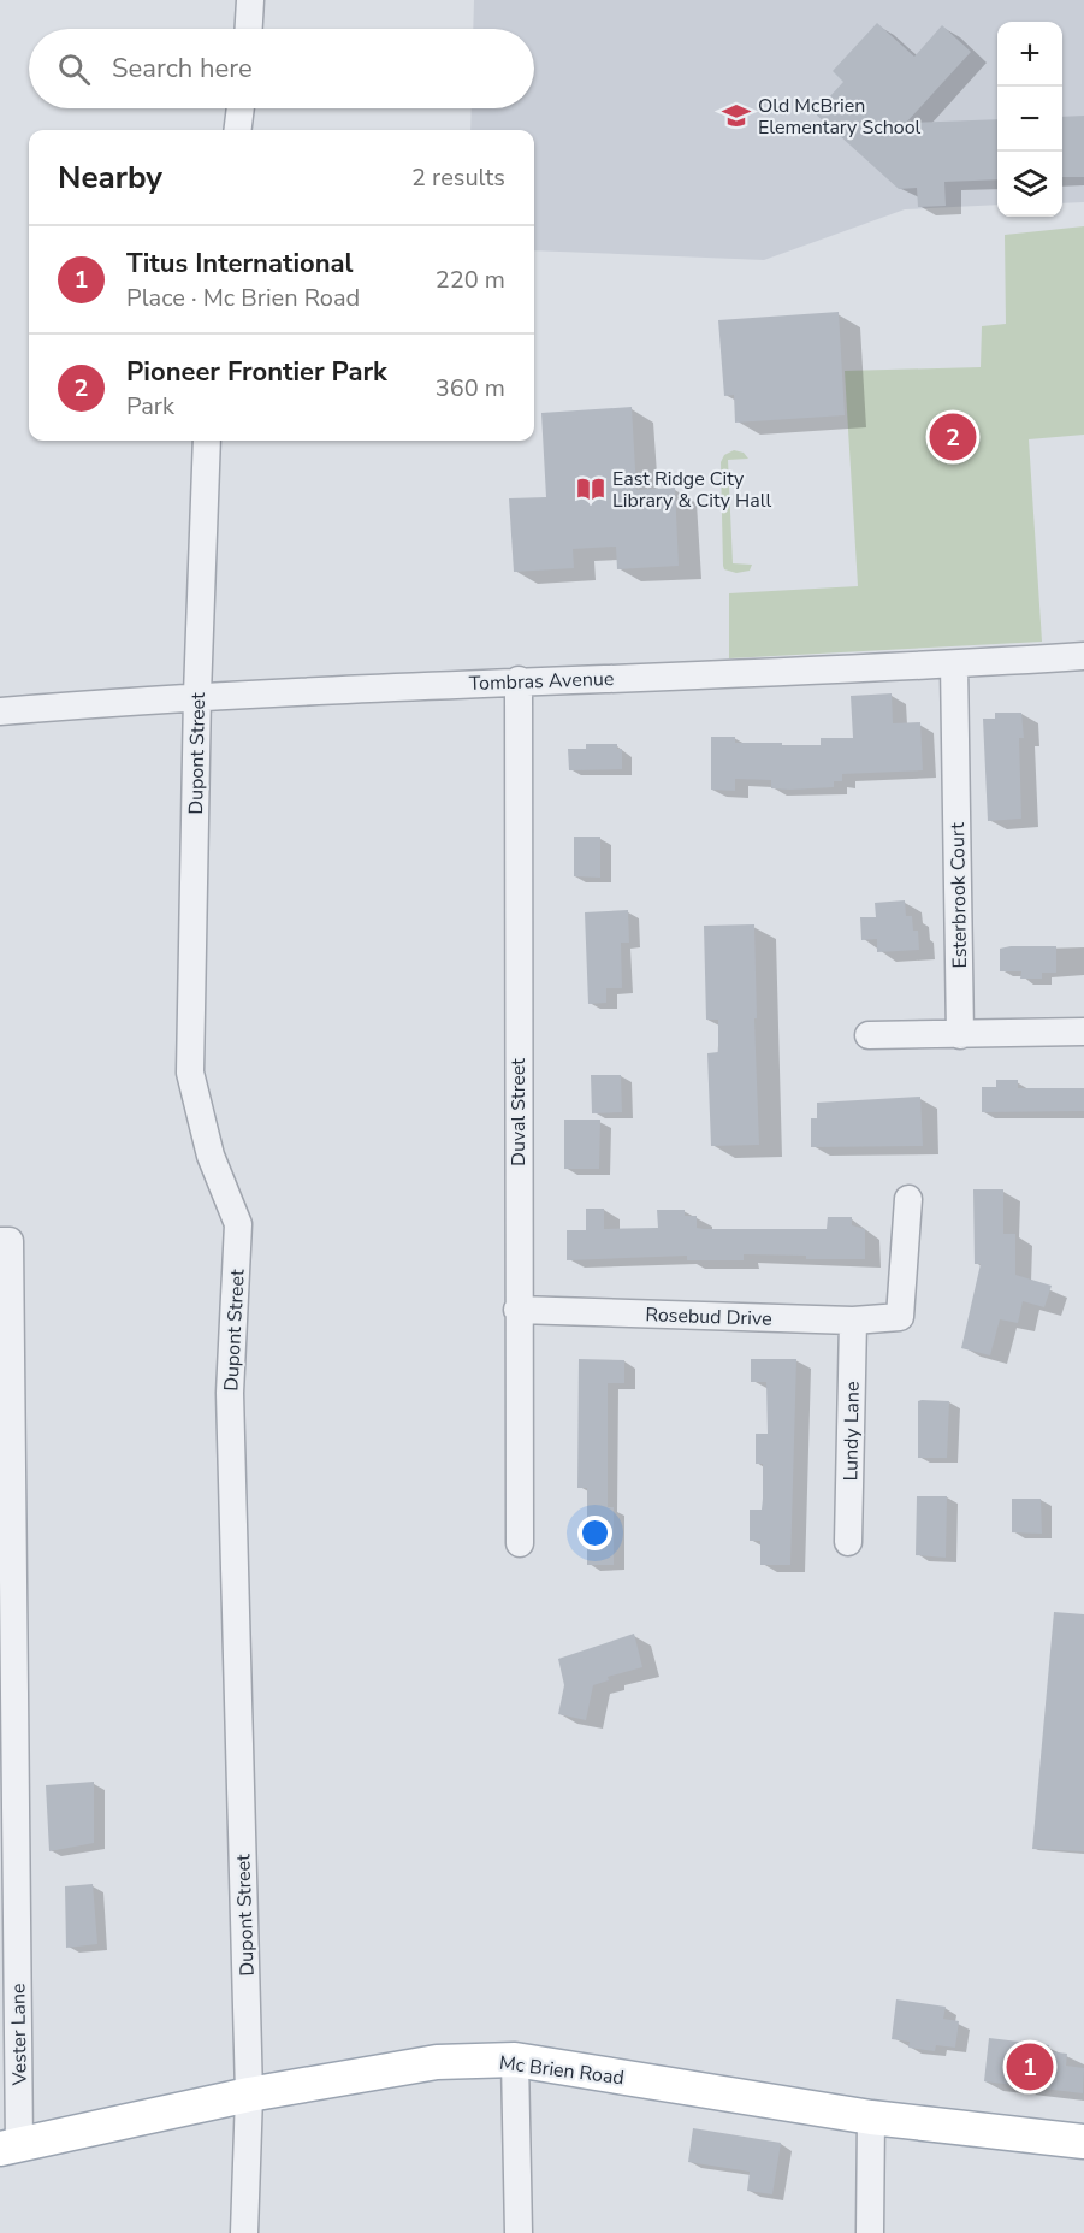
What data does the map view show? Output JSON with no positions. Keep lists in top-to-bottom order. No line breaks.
{"streets":{"main road":["Mc Brien Road"],"street":["Tombras Avenue","Dupont Street","Esterbrook Court","Duval Street","Rosebud Drive","Lundy Lane","Vester Lane"]},"crossings":[["Tombras Avenue","Dupont Street"],["Tombras Avenue","Esterbrook Court"],["Tombras Avenue","Duval Street"],["Dupont Street","Mc Brien Road"],["Duval Street","Rosebud Drive"],["Rosebud Drive","Lundy Lane"],["Vester Lane","Mc Brien Road"]],"places":{"school or university":["Old McBrien Elementary School"],"library":["East Ridge City Library & City Hall"]},"page":{"map_buttons":["+","−"],"search":"Search here","heading":["Nearby","2 results"],"list":[{"mark":"1","name":"Titus International","note":"Place · Mc Brien Road","value":"220 m"},{"mark":"2","name":"Pioneer Frontier Park","note":"Park","value":"360 m"}],"pins":["2","1"]}}
